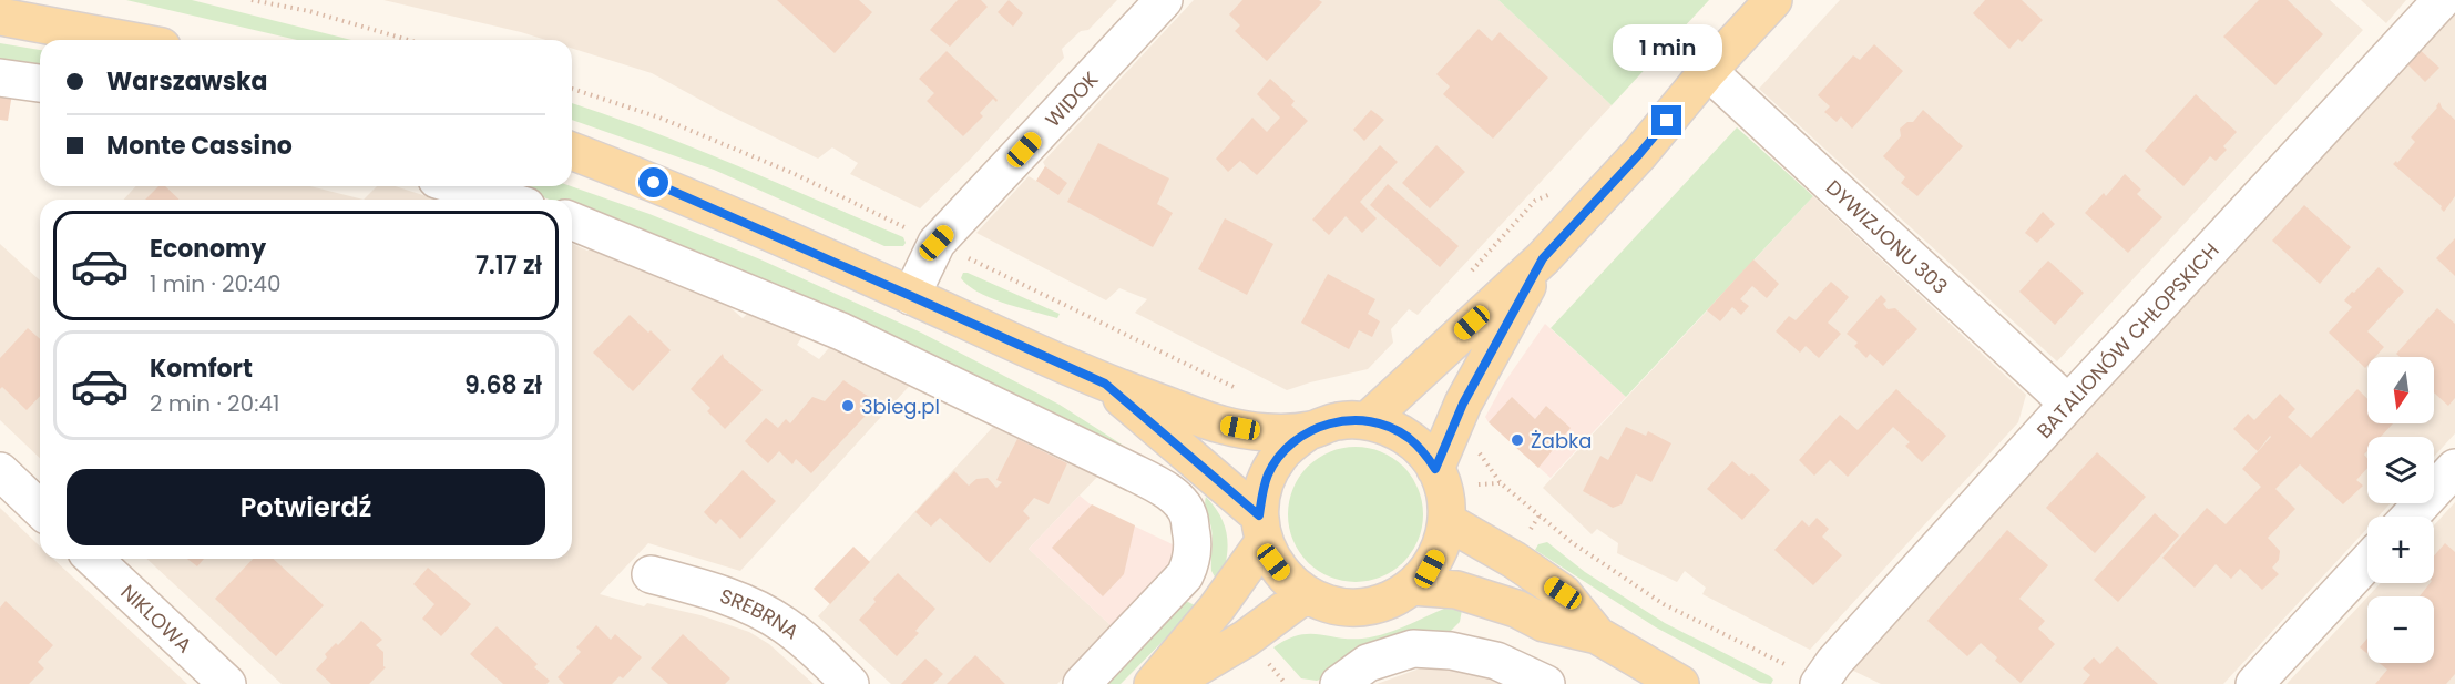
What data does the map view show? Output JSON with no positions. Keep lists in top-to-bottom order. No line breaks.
{"streets":{"street":["WIDOK","DYWIZJONU 303","BATALIONÓW CHŁOPSKICH","SREBRNA","NIKLOWA"]},"crossings":[["DYWIZJONU 303","BATALIONÓW CHŁOPSKICH"]],"places":["3bieg.pl","Żabka"],"north":"bottom","page":{"bubble":"1 min","banner":["Warszawska","Monte Cassino"],"list":[{"name":"Economy","note":"1 min · 20:40","value":"7.17 zł"},{"name":"Komfort","note":"2 min · 20:41","value":"9.68 zł"}],"map_buttons":["+","−"],"buttons":"Potwierdź"}}
